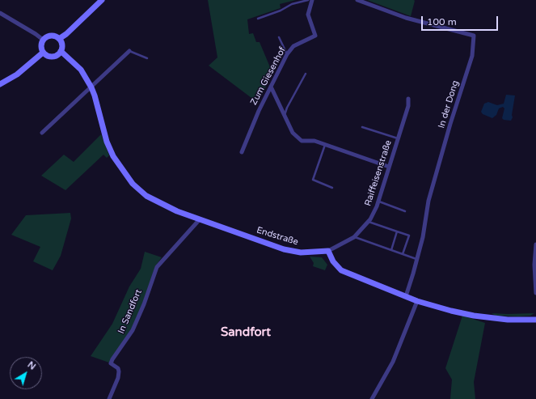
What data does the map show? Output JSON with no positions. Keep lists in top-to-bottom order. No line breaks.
{"streets":{"street":["Zum Giesenhof","In der Dong","Raiffeisenstraße","Endstraße","In Sandfort"]},"crossings":[["Raiffeisenstraße","Endstraße"],["Endstraße","In Sandfort"]],"districts":["Sandfort"],"scale_bar":"100 m","north":"top right"}
